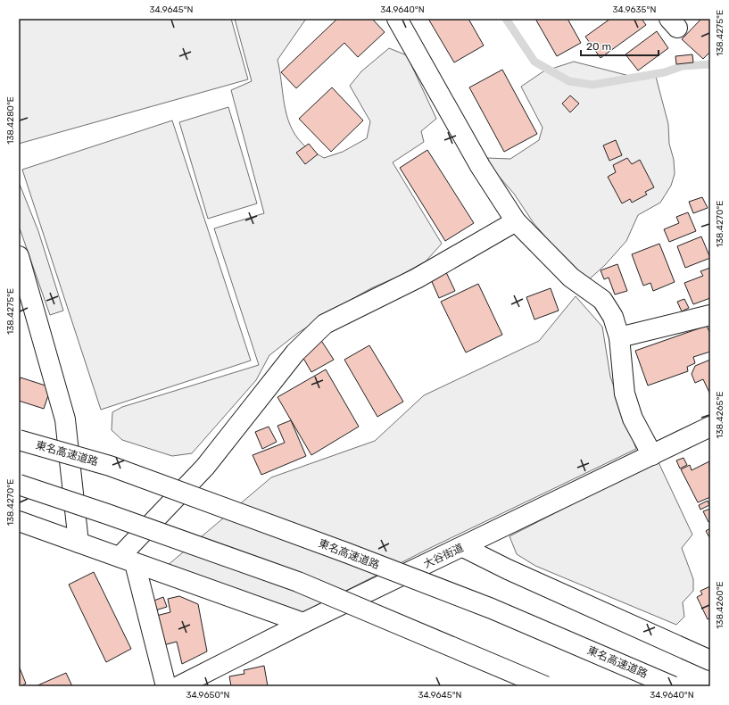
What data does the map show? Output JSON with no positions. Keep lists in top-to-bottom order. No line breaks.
{"streets":{"main road":["東名高速道路","大谷街道"]},"scale_bar":"20 m","coordinates":["34.9645°N","34.9640°N","34.9635°N","138.4275°E","138.4280°E","138.4270°E","138.4265°E","138.4260°E","34.9650°N"]}
